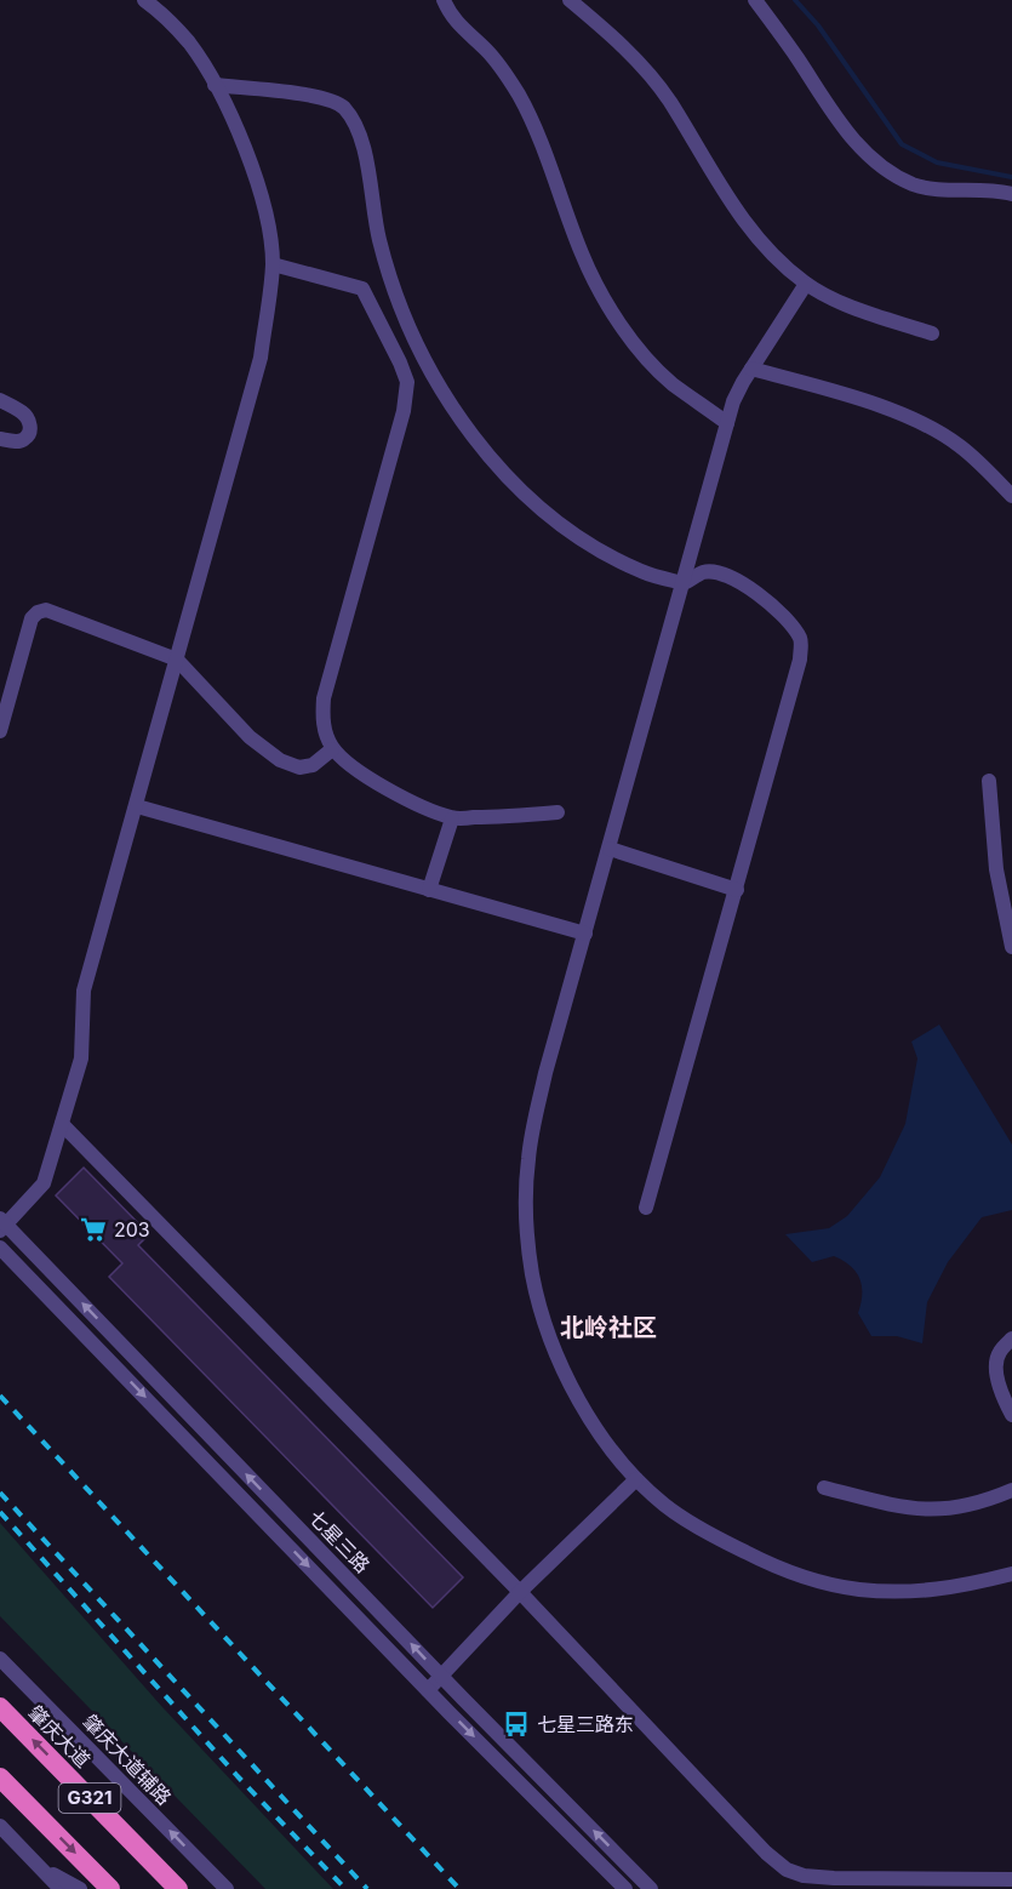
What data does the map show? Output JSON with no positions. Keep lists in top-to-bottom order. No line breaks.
{"streets":{"highway":["肇庆大道","G321"],"street":["七星三路","肇庆大道辅路"]},"districts":["北岭社区"],"places":{"supermarket":["203"],"bus stop":["七星三路东"]}}
